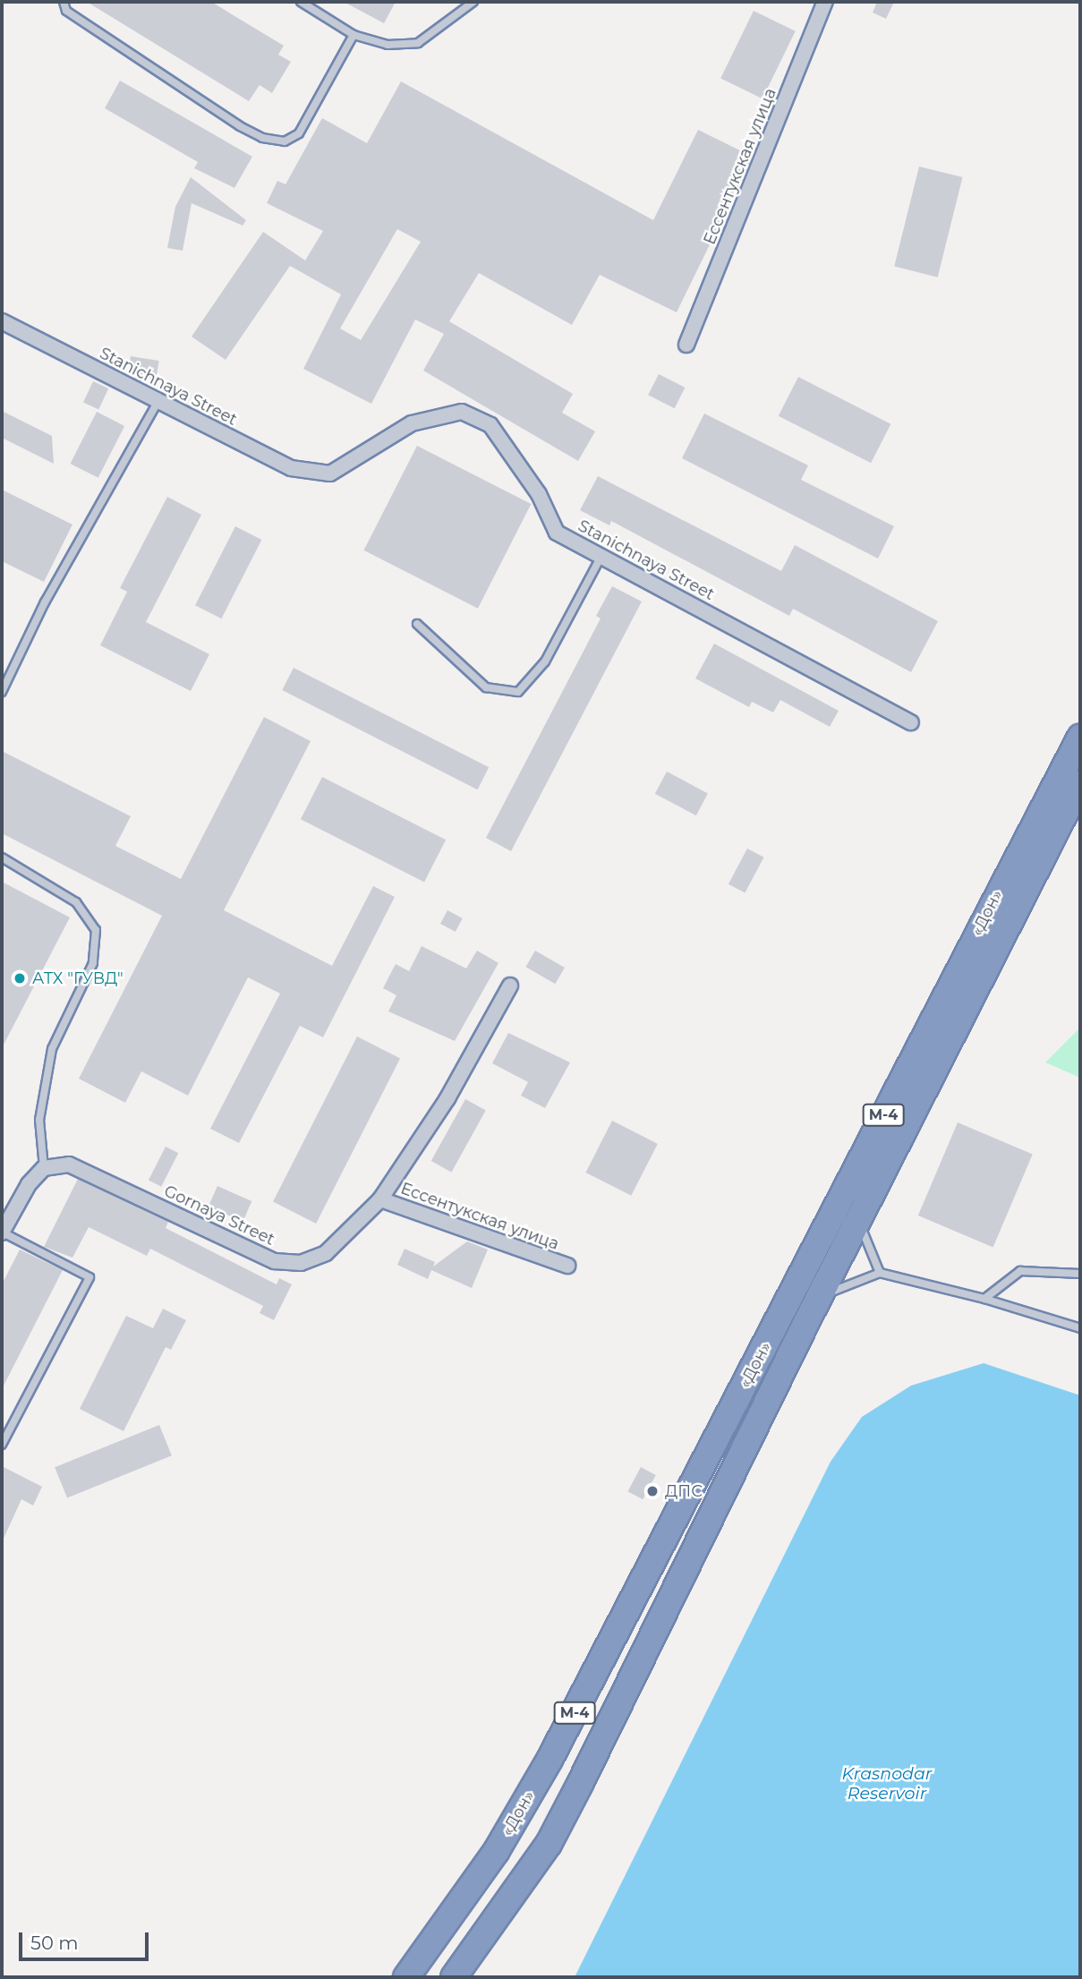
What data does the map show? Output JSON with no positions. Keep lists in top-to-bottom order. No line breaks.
{"streets":{"highway":["«Дон»","М-4"],"street":["Ессентукская улица","Stanichnaya Street","Gornaya Street"]},"crossings":[["Ессентукская улица","Gornaya Street"]],"water":["Krasnodar Reservoir"],"places":["АТХ \"ГУВД\"","ДПС"],"scale_bar":"50 m"}
